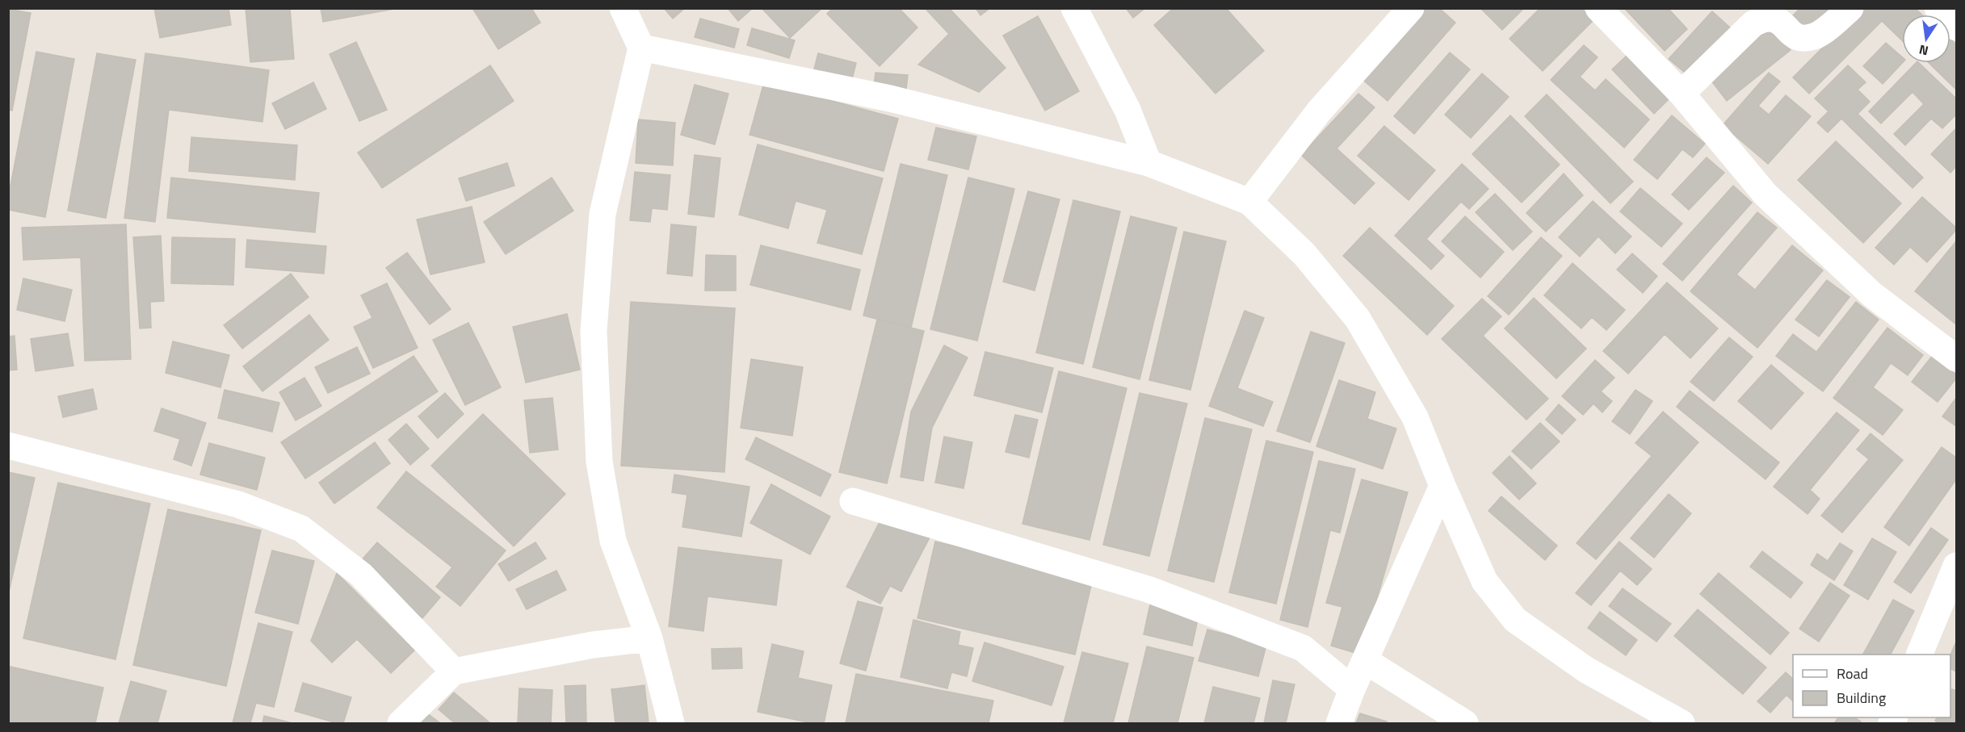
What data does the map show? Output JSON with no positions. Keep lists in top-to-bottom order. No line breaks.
{"legend":["Road","Building"],"north":"bottom"}
